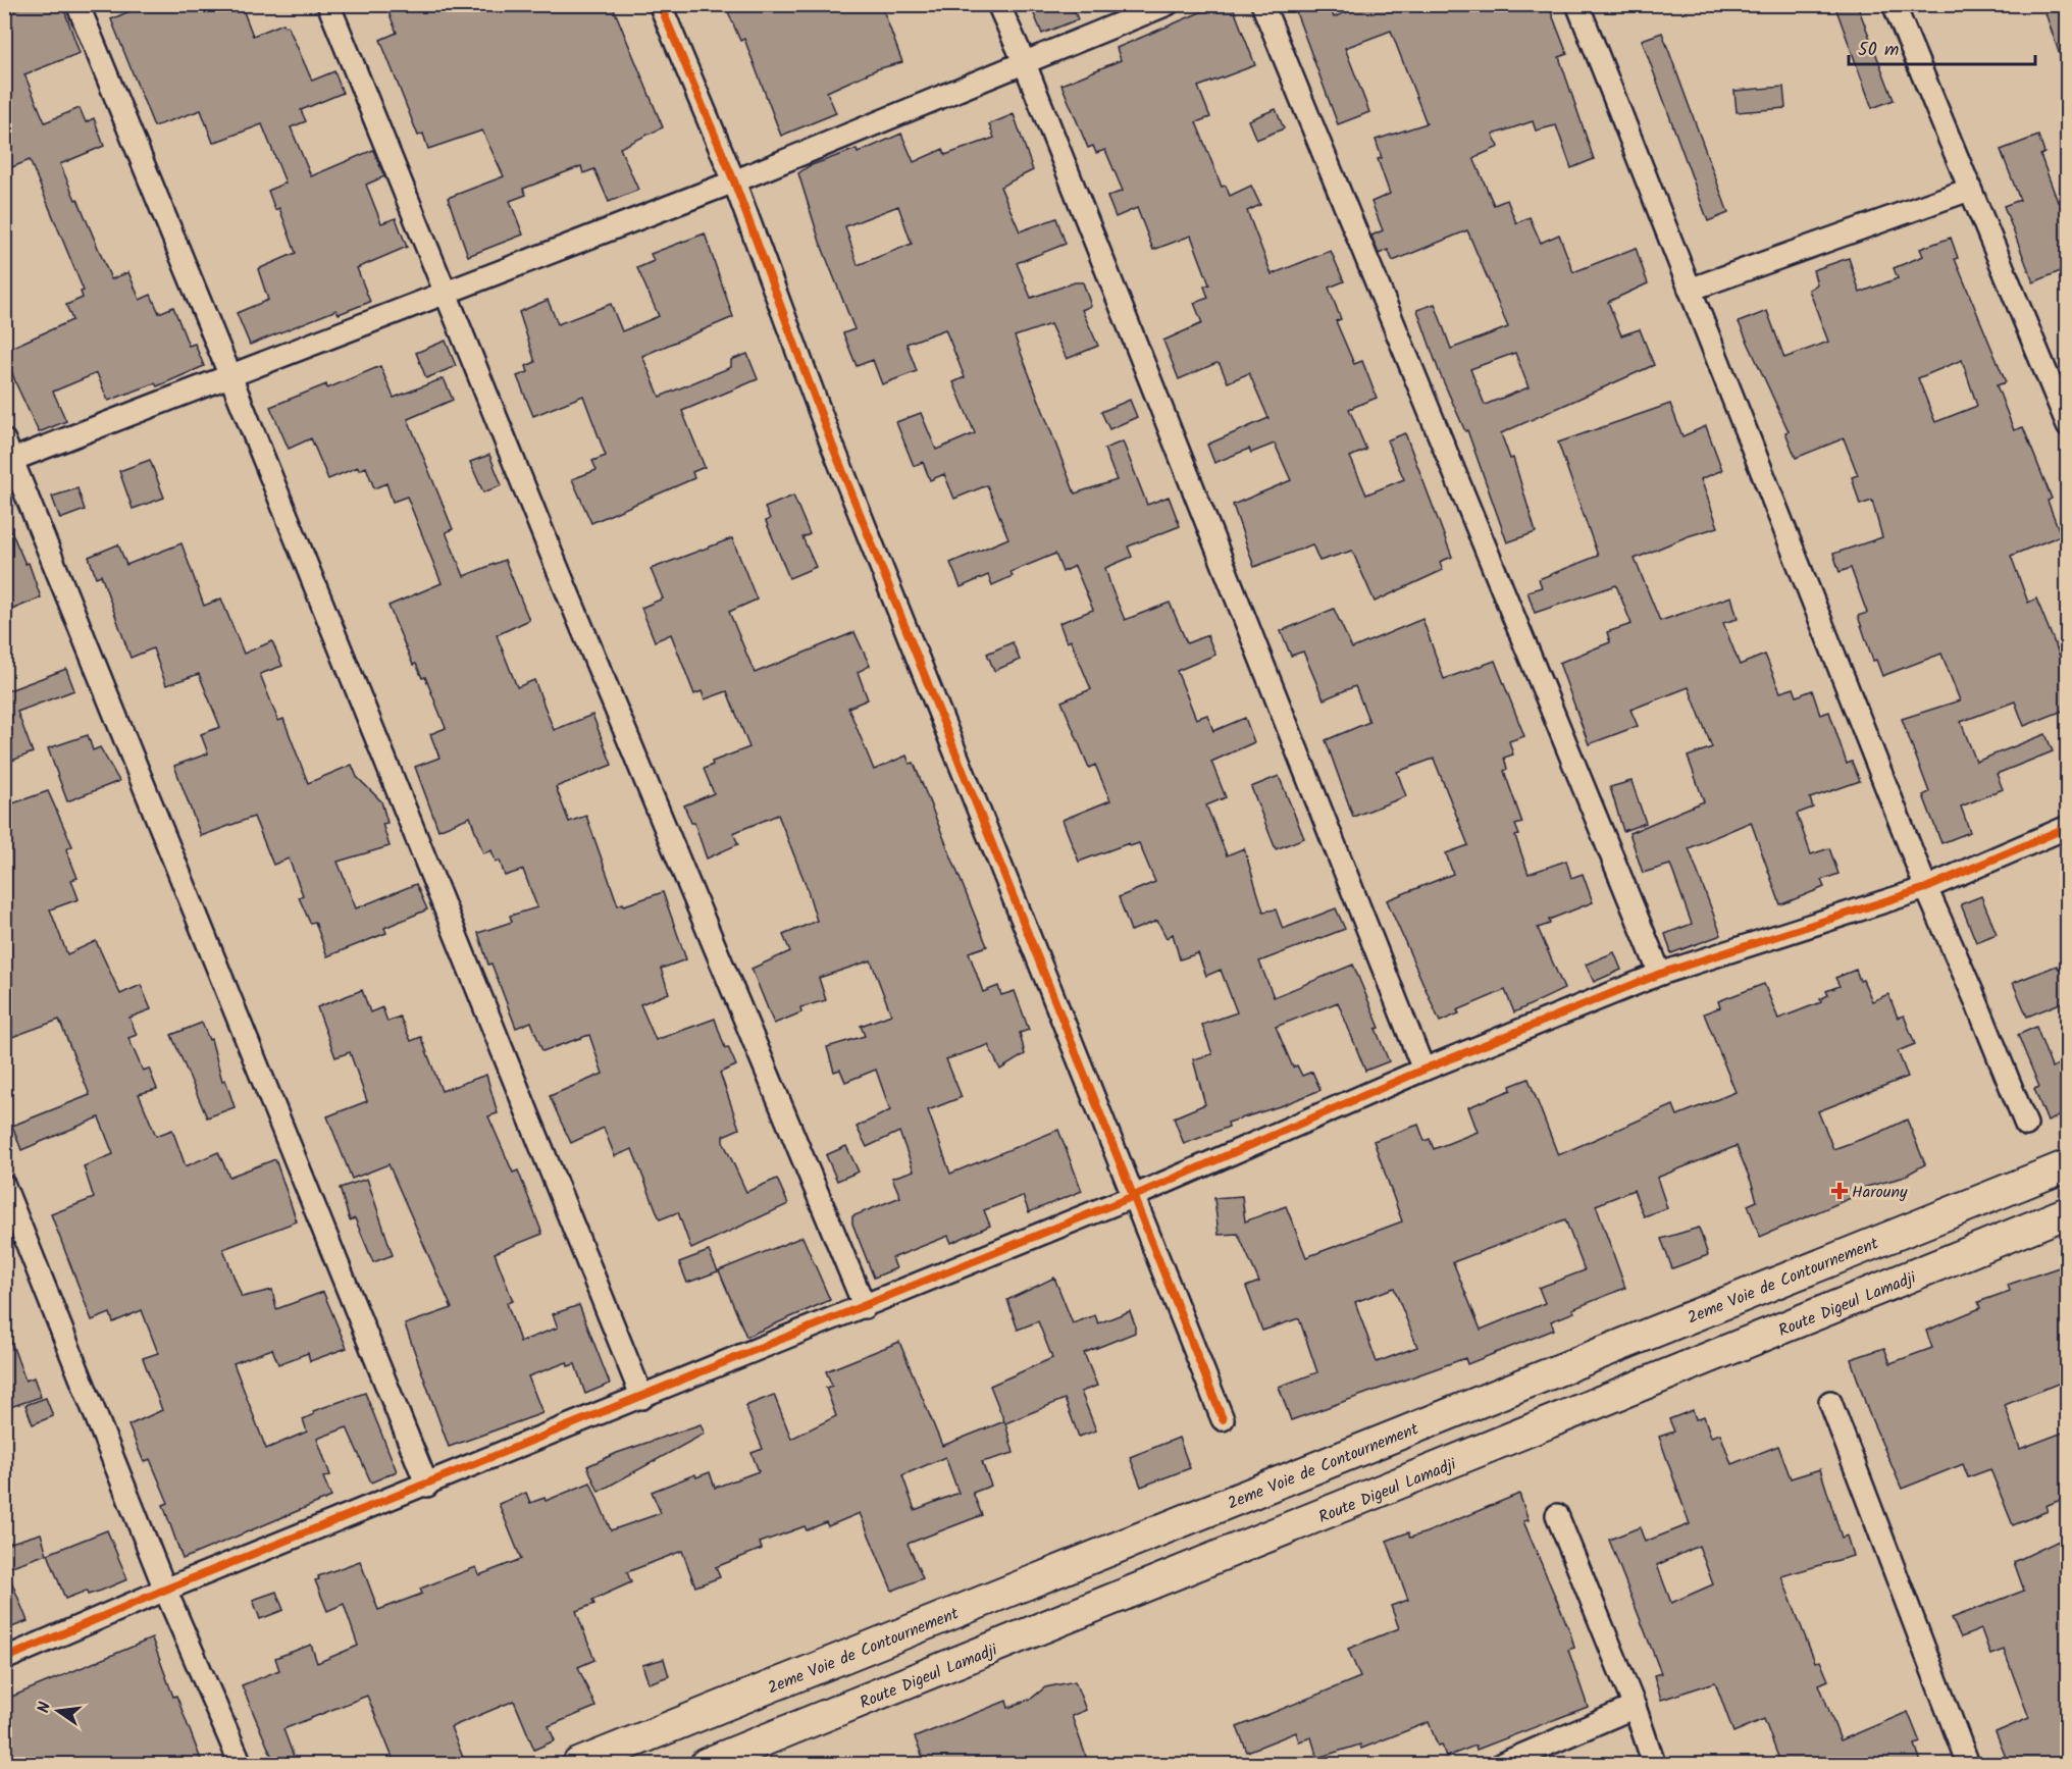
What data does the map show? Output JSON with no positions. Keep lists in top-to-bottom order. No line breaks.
{"streets":{"main road":["2eme Voie de Contournement","Route Digeul Lamadji"]},"places":{"health":["Harouny"]},"scale_bar":"50 m","north":"left"}
